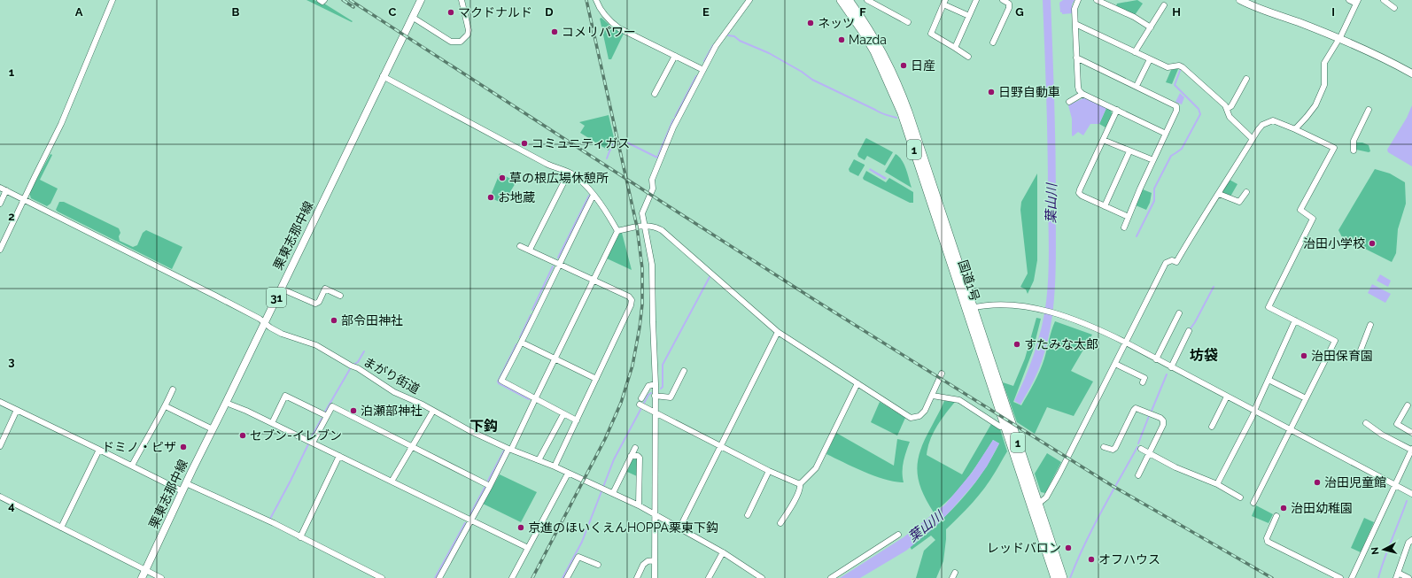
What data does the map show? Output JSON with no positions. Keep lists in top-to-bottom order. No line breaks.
{"streets":{"highway":["1","国道1号"],"main road":["栗東志那中線","31"],"street":["まがり街道"]},"crossings":[["栗東志那中線","まがり街道"]],"districts":["坊袋","下鈎"],"water":["葉山川"],"places":["マクドナルド","ネッツ","コメリパワー","Mazda","日産","日野自動車","コミュニティガス","草の根広場休憩所","お地蔵","治田小学校","部令田神社","すたみな太郎","治田保育園","泊瀬部神社","セブン-イレブン","ドミノ・ピザ","治田児童館","治田幼稚園","京進のほいくえんHOPPA栗東下鈎","レッドバロン","オフハウス"],"north":"left","grid":{"columns":["A","B","C","D","E","F","G","H","I"],"rows":["1","2","3","4"]}}
